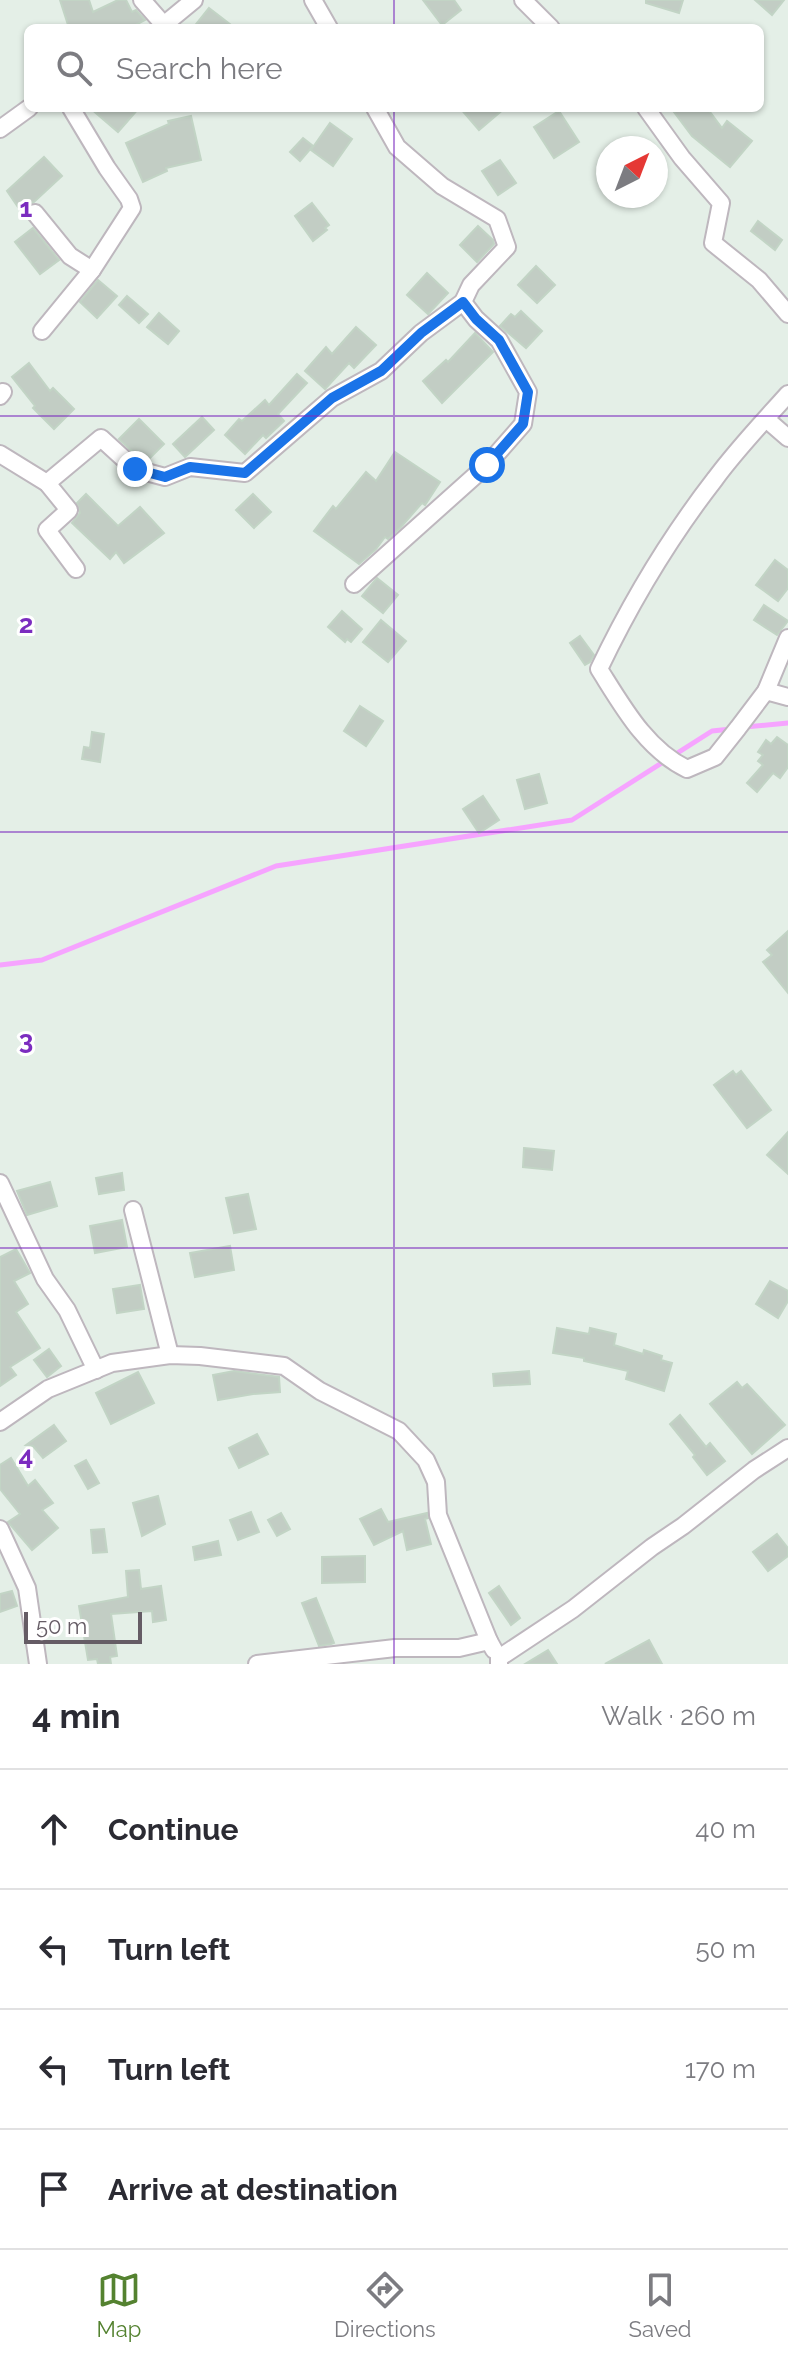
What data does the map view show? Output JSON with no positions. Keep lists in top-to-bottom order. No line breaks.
{"scale_bar":"50 m","north":"top right","page":{"search":"Search here","scale":"50 m","heading":["4 min","Walk · 260 m"],"list":[["Continue","40 m"],["Turn left","50 m"],["Turn left","170 m"],"Arrive at destination"],"nav":["Map","Directions","Saved"]},"grid":{"rows":["1","2","3","4"]}}
